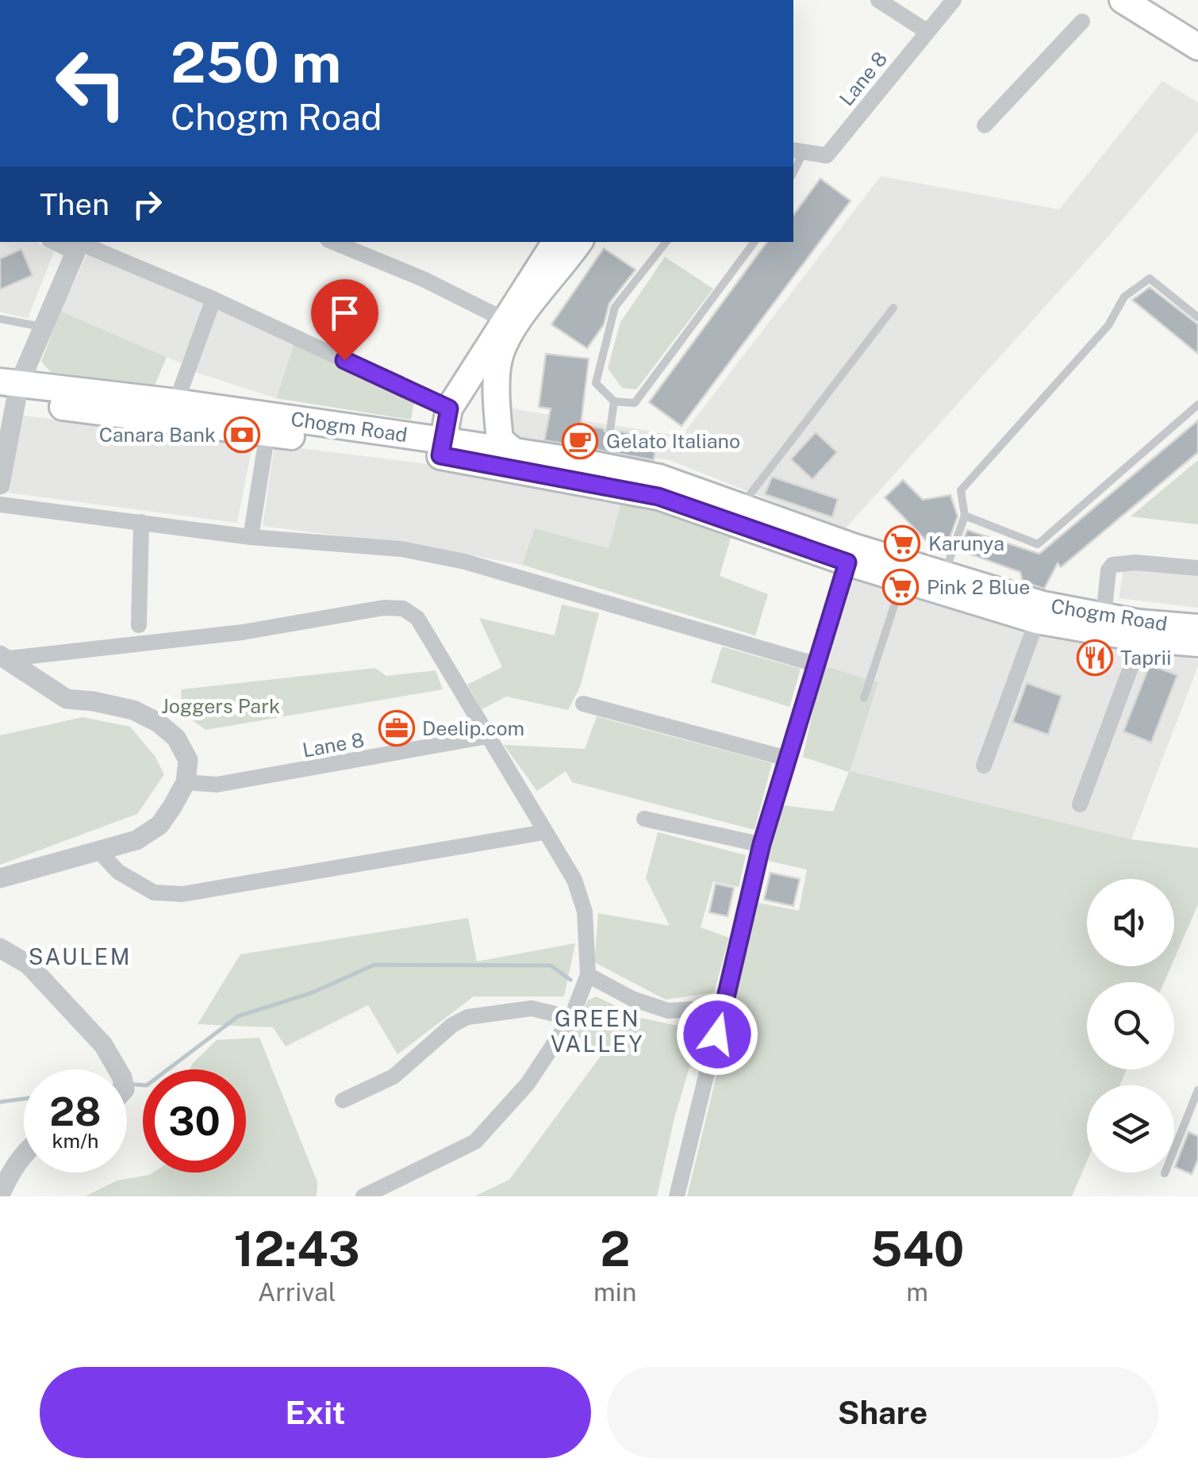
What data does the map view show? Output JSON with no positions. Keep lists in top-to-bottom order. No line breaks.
{"streets":{"main road":["Chogm Road"],"street":["Lane 8"]},"districts":["SAULEM","GREEN VALLEY"],"parks":["Joggers Park"],"places":{"bank":["Canara Bank"],"cafe":["Gelato Italiano"],"supermarket":["Karunya","Pink 2 Blue"],"restaurant":["Taprii"],"office":["Deelip.com"]},"page":{"turn":["250 m","Chogm Road"],"then":"Then","speed":"28 km/h","limit":"30","eta":["12:43","Arrival","2","min","540","m"],"buttons":["Exit","Share"]}}
